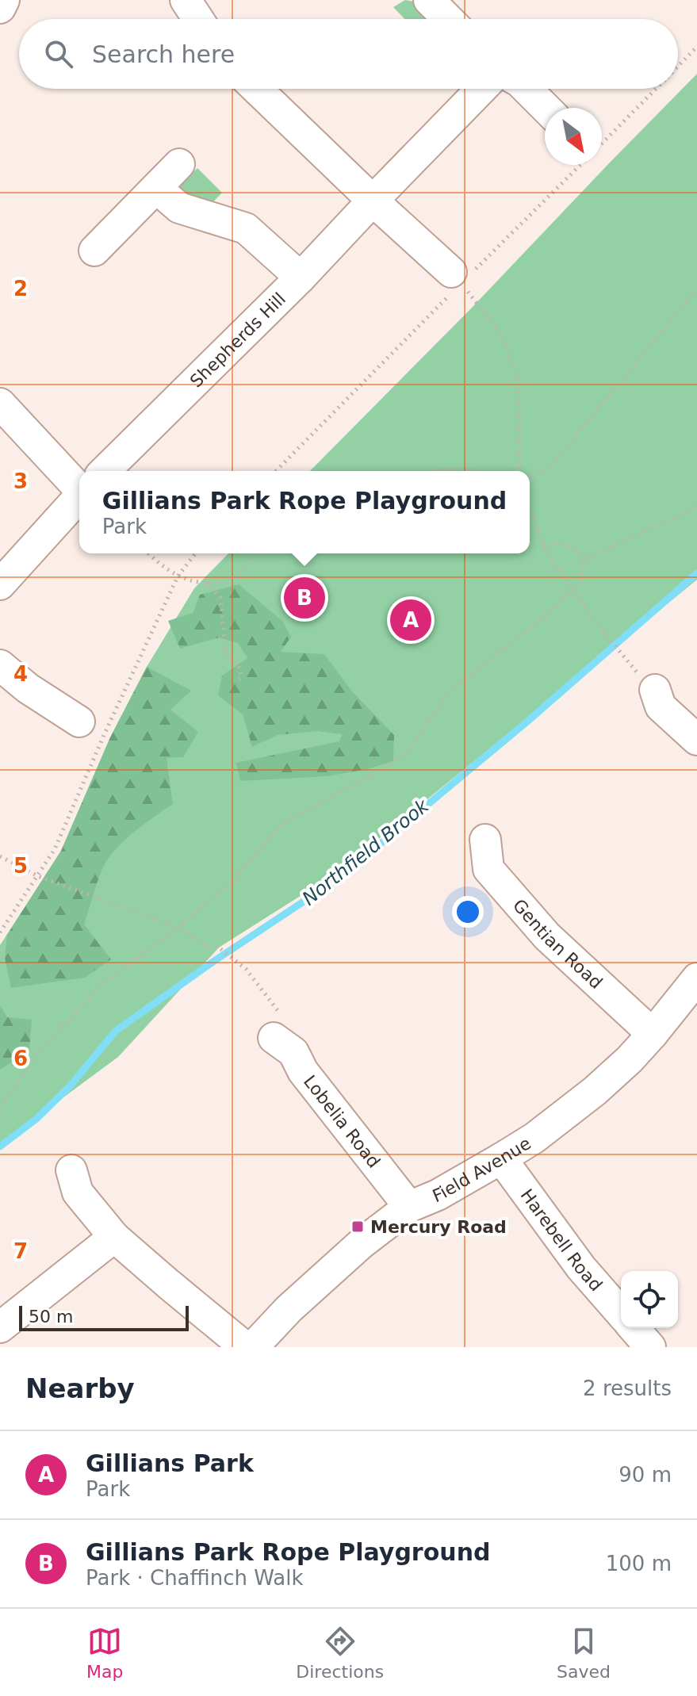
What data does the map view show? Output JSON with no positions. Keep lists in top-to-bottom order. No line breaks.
{"streets":{"street":["Shepherds Hill","Gentian Road","Lobelia Road","Field Avenue","Harebell Road"]},"crossings":[["Gentian Road","Field Avenue"],["Lobelia Road","Field Avenue"],["Field Avenue","Harebell Road"]],"water":["Northfield Brook"],"places":{"transit":["Mercury Road"]},"scale_bar":"50 m","north":"bottom right","page":{"search":"Search here","popup":["Gillians Park Rope Playground","Park"],"pins":["B","A"],"scale":"50 m","heading":["Nearby","2 results"],"list":[{"mark":"A","name":"Gillians Park","note":"Park","value":"90 m"},{"mark":"B","name":"Gillians Park Rope Playground","note":"Park · Chaffinch Walk","value":"100 m"}],"nav":["Map","Directions","Saved"]},"grid":{"rows":["2","3","4","5","6","7"]}}
